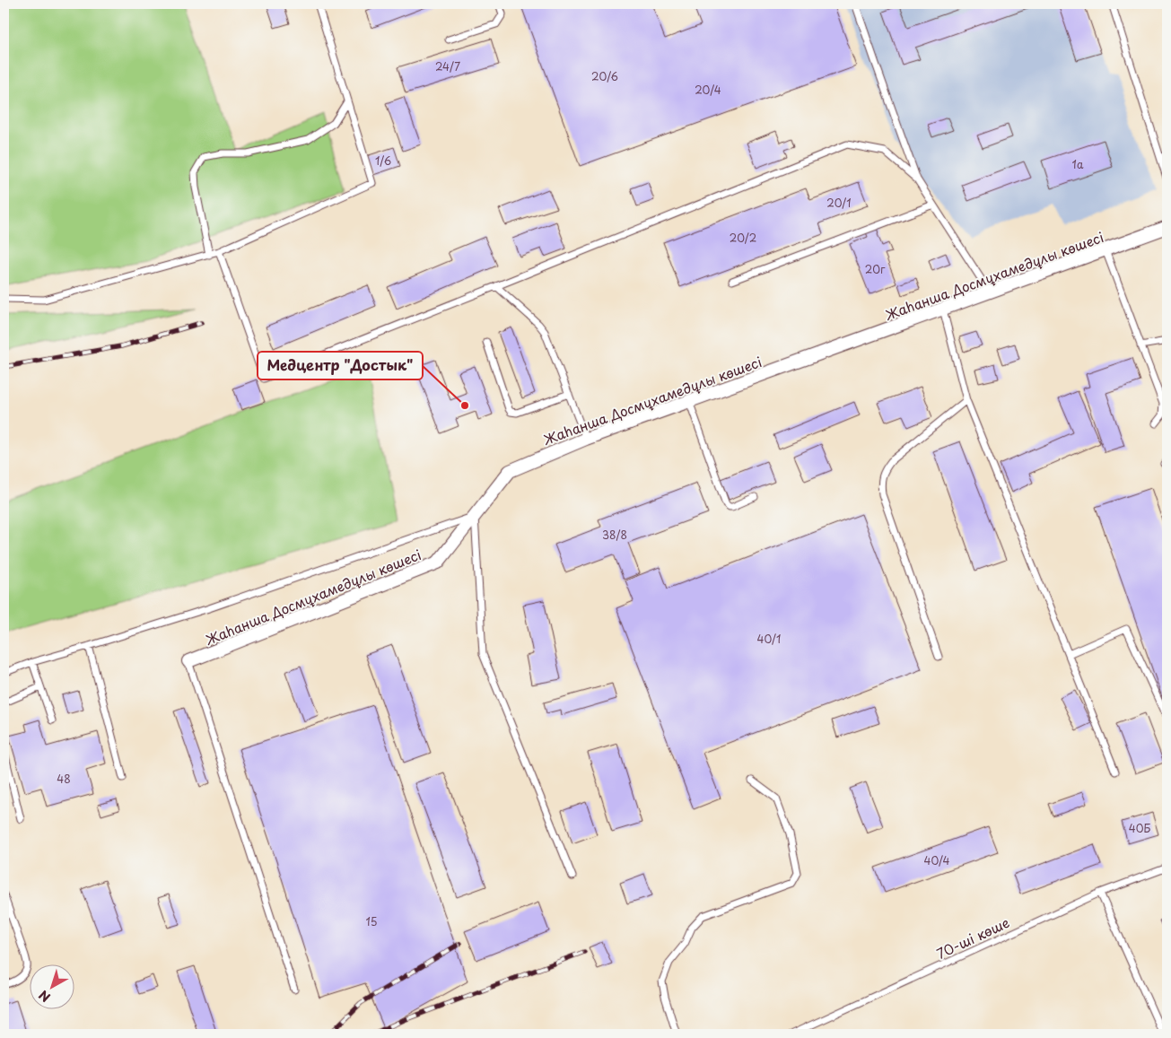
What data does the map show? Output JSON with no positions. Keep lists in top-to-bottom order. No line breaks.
{"streets":{"street":["Жаһанша Досмұхамедұлы көшесі"],"lane":["70-ші көше"]},"places":["Медцентр \"Достык\""],"house_numbers":["24/7","20/6","20/4","1/6","1а","20/1","20/2","20г","38/8","40/1","48","40Б","40/4","15"],"north":"bottom left"}
